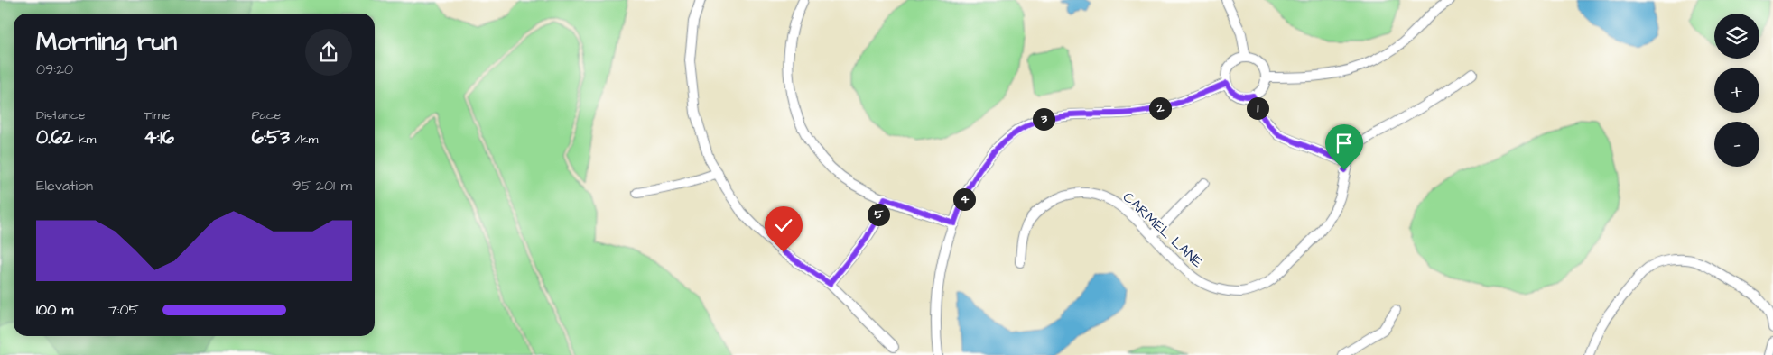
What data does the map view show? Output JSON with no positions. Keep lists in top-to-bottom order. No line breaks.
{"streets":{"street":["CARMEL LANE"]},"page":{"map_buttons":["+","−"],"heading":["Morning run","09:20"],"stats":[["Distance","0.62 km"],["Time","4:16"],["Pace","6:53 /km"]],"pins":["1","2","3","4","5"],"chart":["Elevation","195–201 m"],"list":[{"name":"100 m","note":"7:05"}]}}
